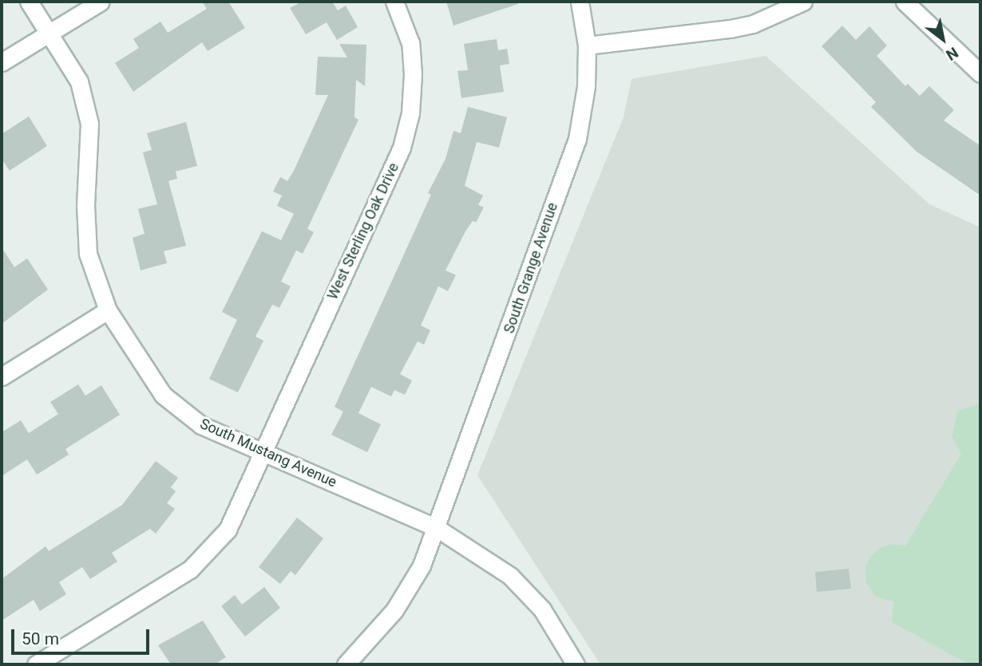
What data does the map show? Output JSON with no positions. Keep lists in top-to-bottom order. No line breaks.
{"streets":{"street":["West Sterling Oak Drive","South Grange Avenue","South Mustang Avenue"]},"crossings":[["West Sterling Oak Drive","South Mustang Avenue"],["South Grange Avenue","South Mustang Avenue"]],"scale_bar":"50 m","north":"bottom right"}
